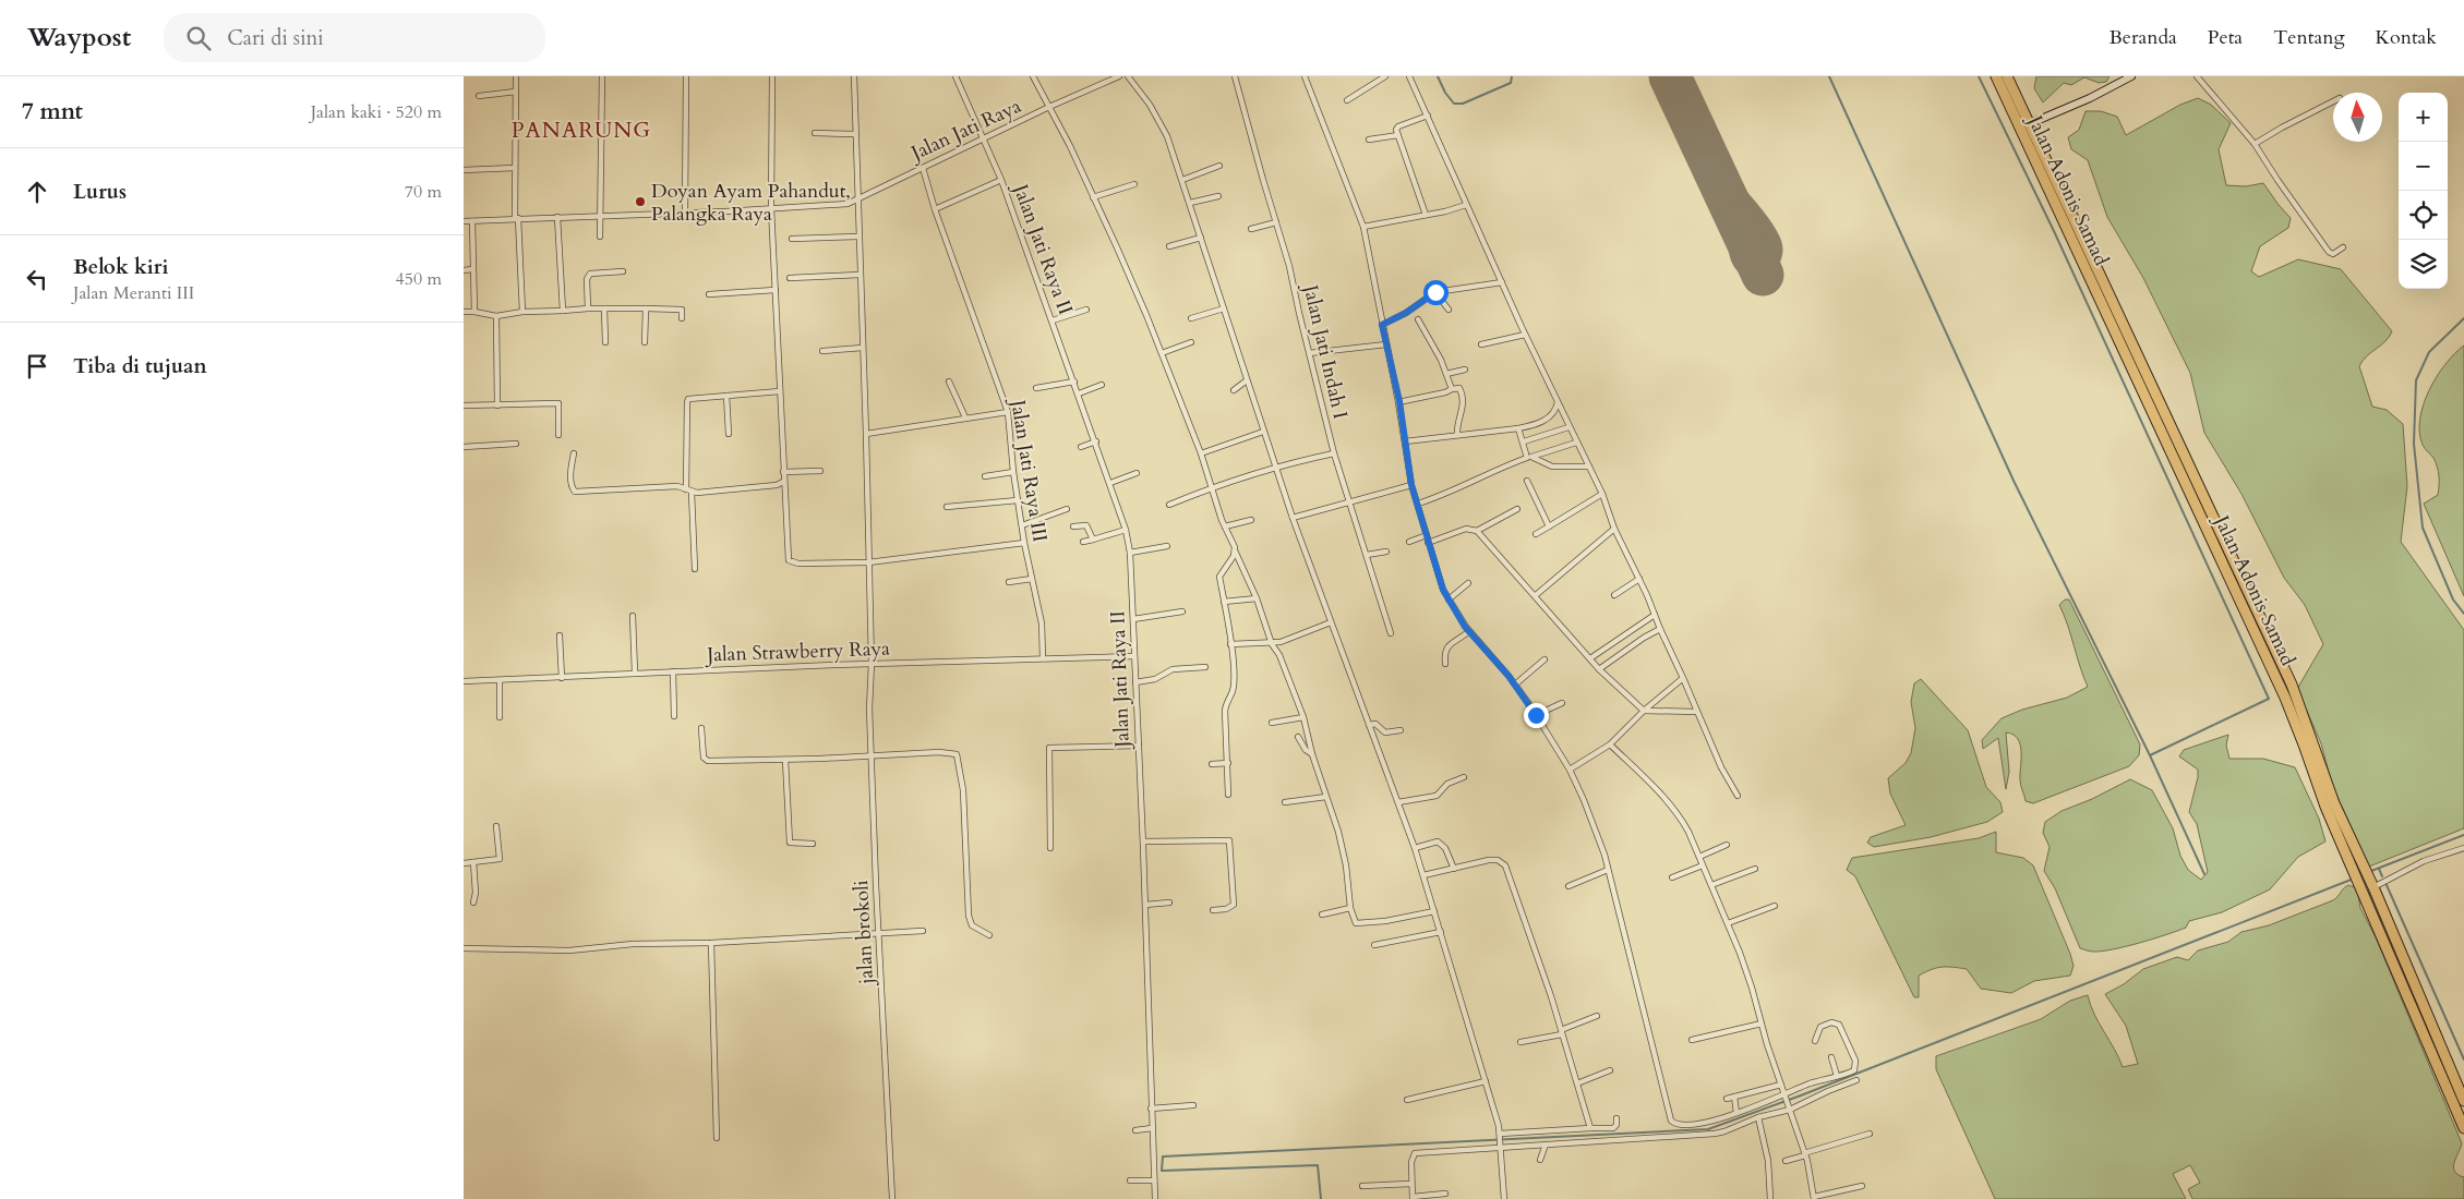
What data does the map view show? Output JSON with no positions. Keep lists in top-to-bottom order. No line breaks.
{"streets":{"highway":["Jalan Adonis Samad"],"street":["Jalan Jati Raya","Jalan Jati Raya II","Jalan Jati Indah I","Jalan Jati Raya III","Jalan Strawberry Raya","jalan brokoli"]},"crossings":[["Jalan Jati Raya","Jalan Jati Raya II"],["Jalan Jati Raya","Jalan Jati Raya III"],["Jalan Jati Raya","jalan brokoli"],["Jalan Jati Raya II","Jalan Strawberry Raya"],["Jalan Jati Raya III","Jalan Strawberry Raya"],["Jalan Strawberry Raya","jalan brokoli"]],"districts":["PANARUNG"],"places":["Doyan Ayam Pahandut, Palangka Raya"],"north":"top","page":{"header":"Waypost","search":"Cari di sini","nav":["Beranda","Peta","Tentang","Kontak"],"heading":["7 mnt","Jalan kaki · 520 m"],"map_buttons":["+","−"],"list":[["Lurus","70 m"],["Belok kiri","Jalan Meranti III","450 m"],"Tiba di tujuan"]}}
